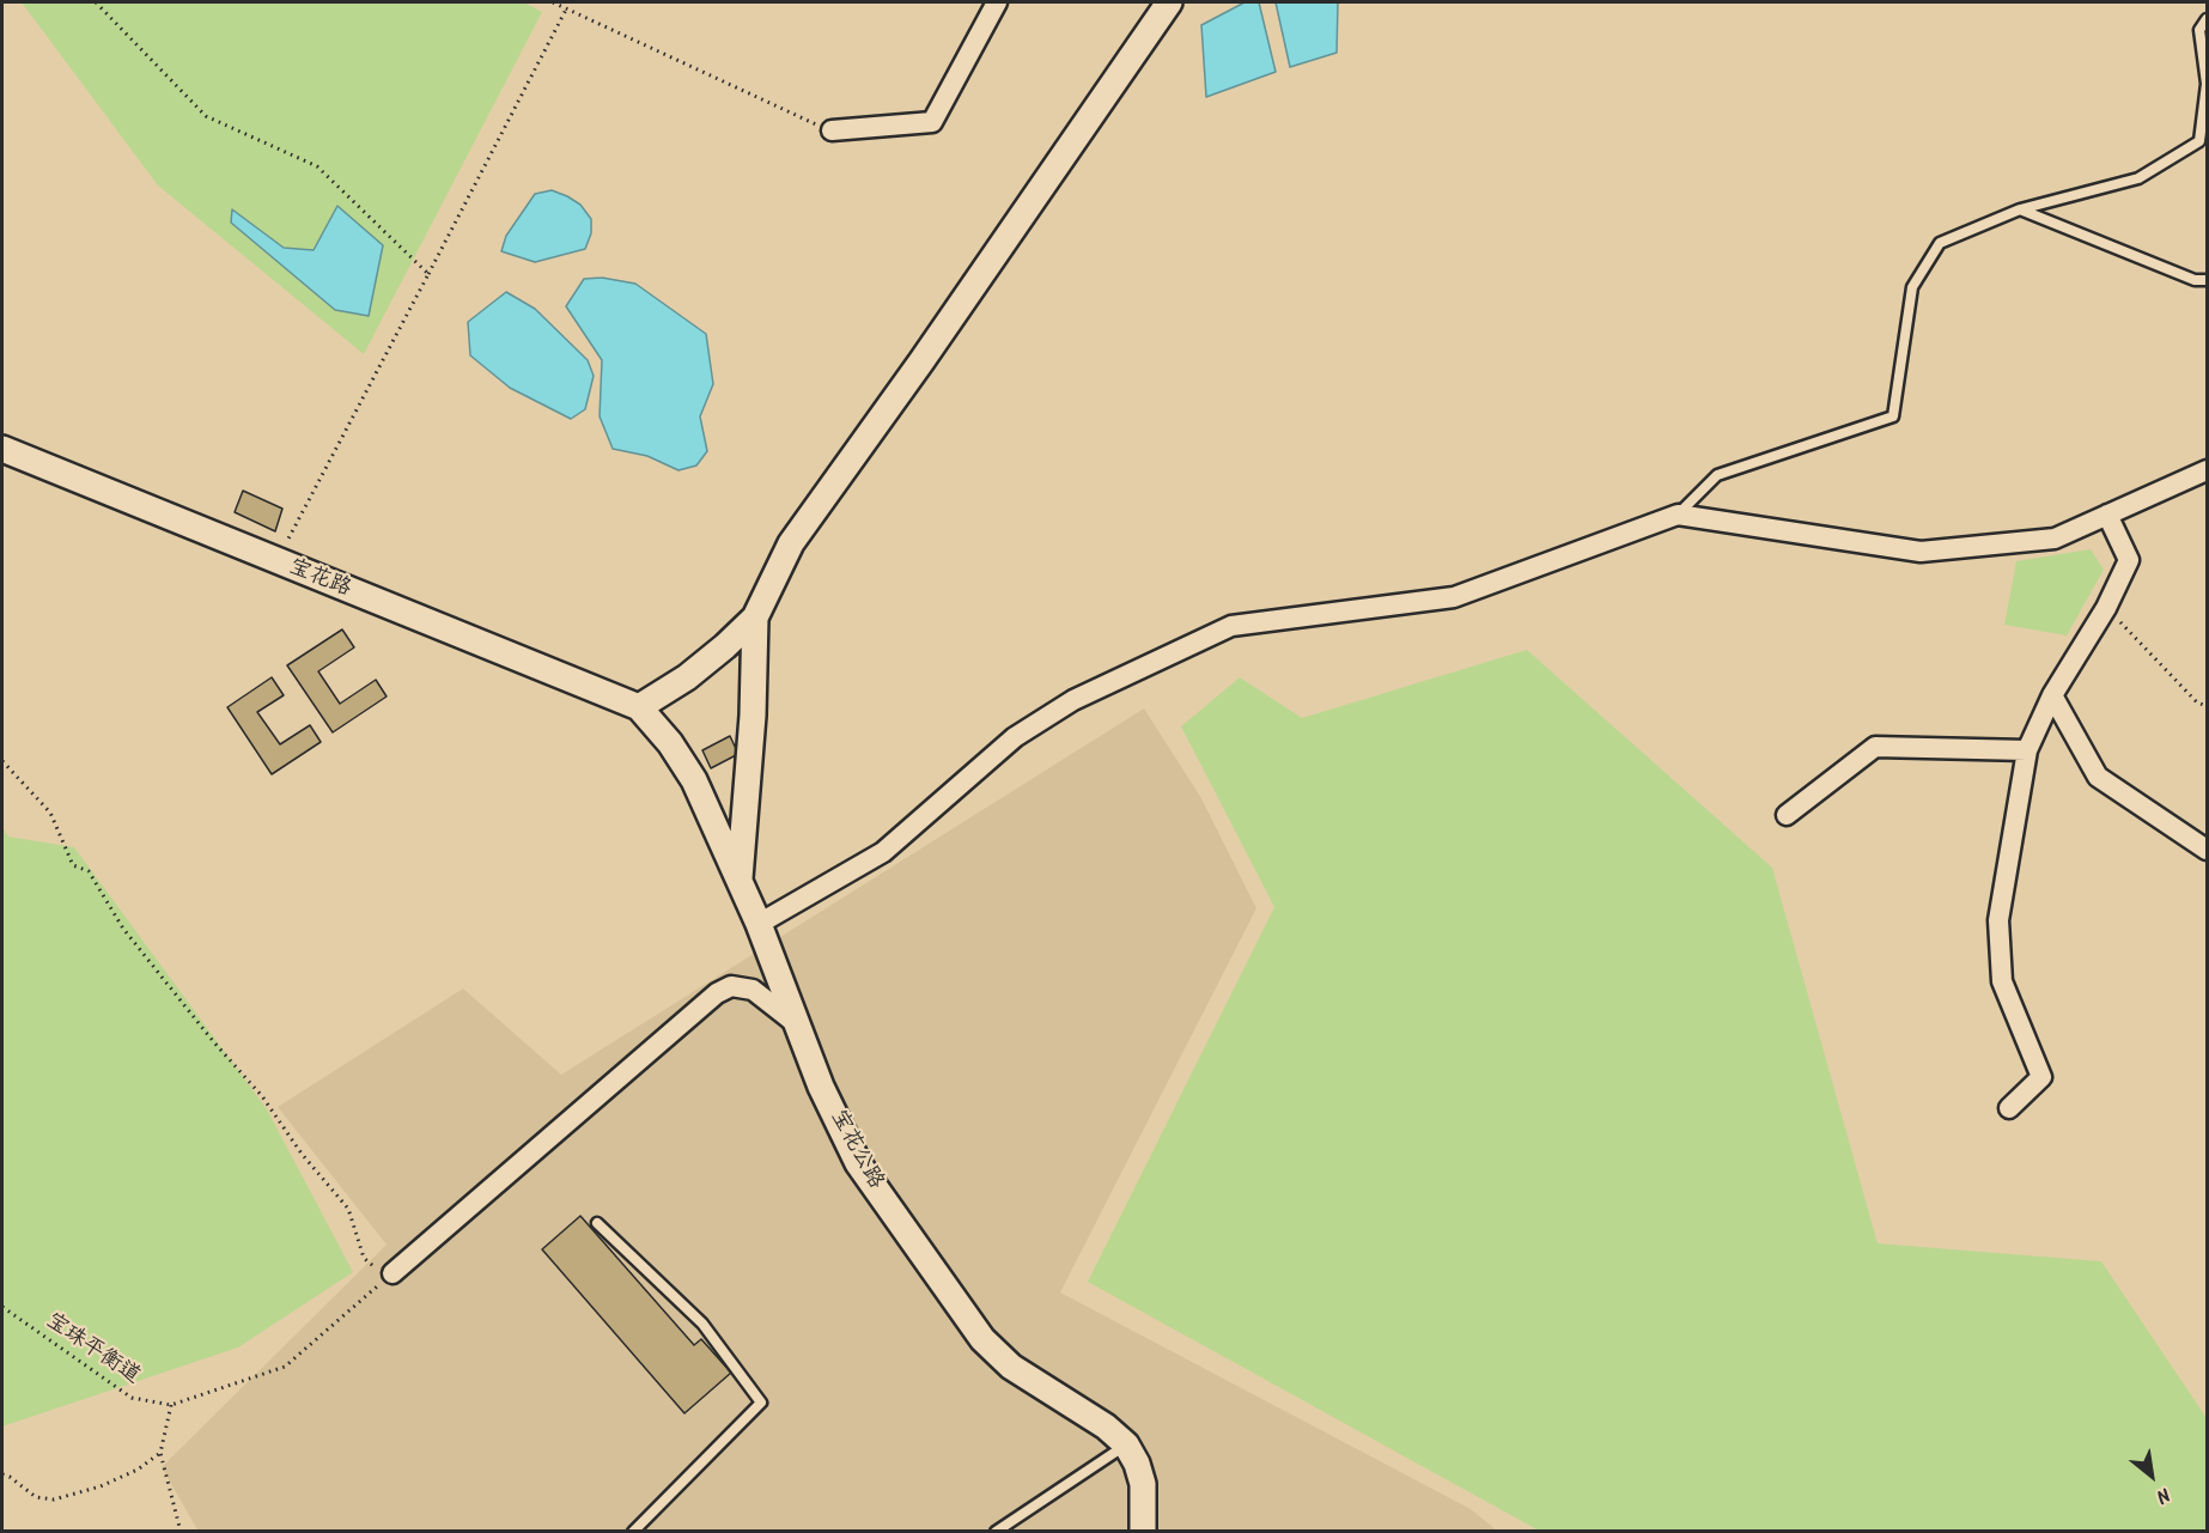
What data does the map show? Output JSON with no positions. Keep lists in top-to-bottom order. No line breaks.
{"streets":{"street":["宝花路","宝花公路"],"path":["宝珠平衡道"]},"crossings":[["宝花路","宝花公路"]],"north":"bottom right"}
